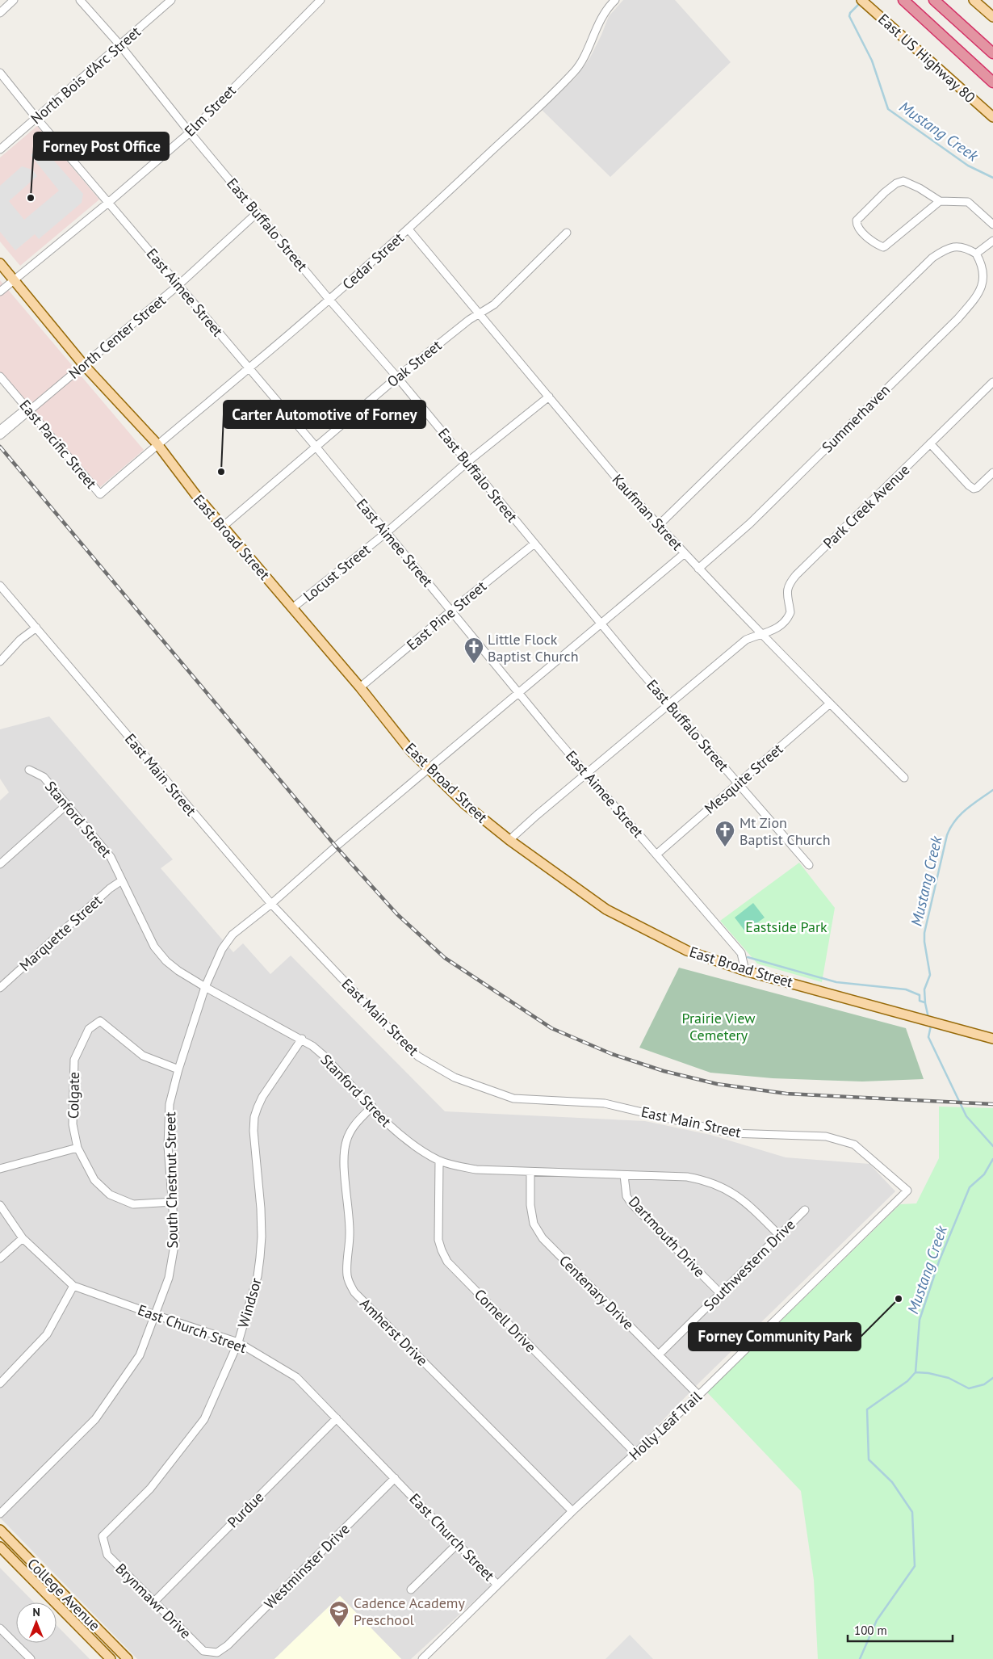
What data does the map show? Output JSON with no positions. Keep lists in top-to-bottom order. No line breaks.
{"streets":{"main road":["East US Highway 80","East Broad Street","College Avenue"],"street":["North Bois d’Arc Street","Elm Street","East Buffalo Street","Cedar Street","East Aimee Street","North Center Street","Oak Street","Summerhaven","East Pacific Street","Park Creek Avenue","Kaufman Street","Locust Street","East Pine Street","East Main Street","Mesquite Street","Stanford Street","Marquette Street","Colgate","South Chestnut Street","Dartmouth Drive","Southwestern Drive","Centenary Drive","Windsor","Cornell Drive","East Church Street","Amherst Drive","Holly Leaf Trail","Purdue","Westminster Drive","Brynmawr Drive"]},"crossings":[["North Bois d’Arc Street","East Buffalo Street"],["North Bois d’Arc Street","East Aimee Street"],["Elm Street","East Buffalo Street"],["Elm Street","East Aimee Street"],["Elm Street","East Broad Street"],["East Buffalo Street","Cedar Street"],["East Buffalo Street","North Center Street"],["East Buffalo Street","Oak Street"],["East Buffalo Street","Park Creek Avenue"],["East Buffalo Street","Locust Street"],["East Buffalo Street","East Pine Street"],["East Buffalo Street","Mesquite Street"],["East Buffalo Street","South Chestnut Street"],["Cedar Street","East Aimee Street"],["Cedar Street","East Pacific Street"],["Cedar Street","Kaufman Street"],["Cedar Street","East Broad Street"],["East Aimee Street","North Center Street"],["East Aimee Street","Oak Street"],["East Aimee Street","Park Creek Avenue"],["East Aimee Street","East Broad Street"],["East Aimee Street","Locust Street"],["East Aimee Street","East Pine Street"],["East Aimee Street","Mesquite Street"],["East Aimee Street","South Chestnut Street"],["North Center Street","East Pacific Street"],["North Center Street","East Broad Street"],["Oak Street","Kaufman Street"],["Oak Street","East Broad Street"],["Summerhaven","Kaufman Street"],["Park Creek Avenue","Kaufman Street"],["Park Creek Avenue","East Broad Street"],["Kaufman Street","Locust Street"],["Kaufman Street","Mesquite Street"],["Kaufman Street","South Chestnut Street"],["East Broad Street","Locust Street"],["East Broad Street","East Pine Street"],["East Broad Street","South Chestnut Street"],["East Main Street","South Chestnut Street"],["East Main Street","Holly Leaf Trail"],["Stanford Street","Marquette Street"],["Stanford Street","South Chestnut Street"],["Stanford Street","Dartmouth Drive"],["Stanford Street","Southwestern Drive"],["Stanford Street","Centenary Drive"],["Stanford Street","Windsor"],["Stanford Street","Cornell Drive"],["Stanford Street","Amherst Drive"],["Colgate","South Chestnut Street"],["South Chestnut Street","East Church Street"],["Dartmouth Drive","Southwestern Drive"],["Southwestern Drive","Centenary Drive"],["Centenary Drive","Holly Leaf Trail"],["Windsor","East Church Street"],["Windsor","Brynmawr Drive"],["Cornell Drive","Holly Leaf Trail"],["East Church Street","Holly Leaf Trail"],["East Church Street","Purdue"],["East Church Street","Westminster Drive"],["Amherst Drive","Holly Leaf Trail"],["Purdue","Brynmawr Drive"],["Westminster Drive","Brynmawr Drive"]],"water":["Mustang Creek"],"parks":["Eastside Park","Prairie View Cemetery"],"places":{"other":["Forney Post Office","Carter Automotive of Forney","Forney Community Park"],"church":["Little Flock Baptist Church","Mt Zion Baptist Church"],"school or university":["Cadence Academy Preschool"]},"scale_bar":"100 m","north":"top"}
